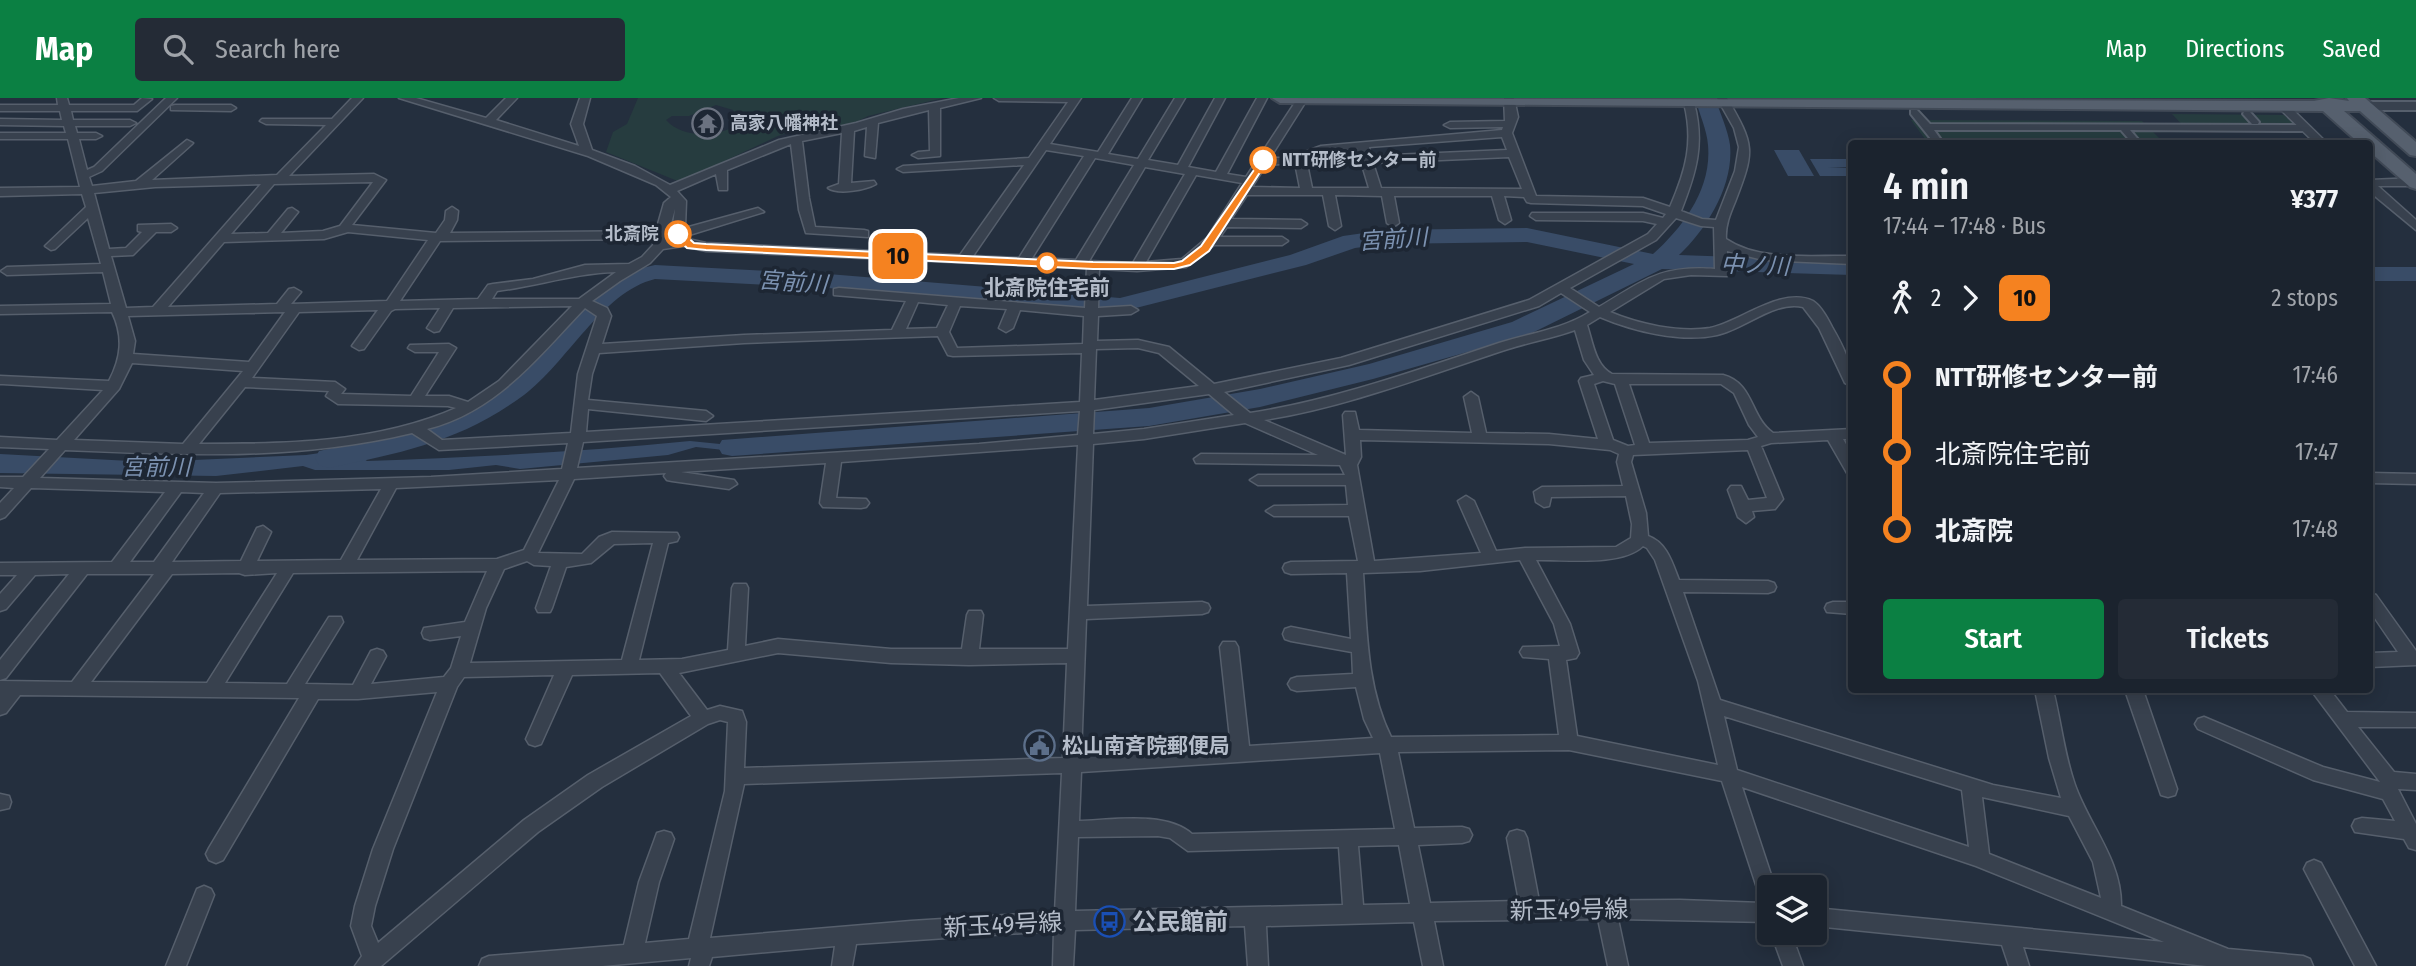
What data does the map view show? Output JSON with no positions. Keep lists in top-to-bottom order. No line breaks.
{"streets":{"street":["新玉49号線"]},"water":["宮前川","中ノ川"],"places":{"temple":["高家八幡神社"],"other":["NTT研修センター前","北斎院","北斎院住宅前"],"public building":["松山南斉院郵便局"],"bus stop":["公民館前"]},"lines":["bus line 10"],"page":{"header":"Map","search":"Search here","nav":["Map","Directions","Saved"],"on_map":"10","heading":["4 min","17:44 – 17:48 · Bus","¥377"],"legs":["2","10","2 stops"],"list":[{"name":"NTT研修センター前","value":"17:46"},{"name":"北斎院住宅前","value":"17:47"},{"name":"北斎院","value":"17:48"}],"buttons":["Start","Tickets"]}}
